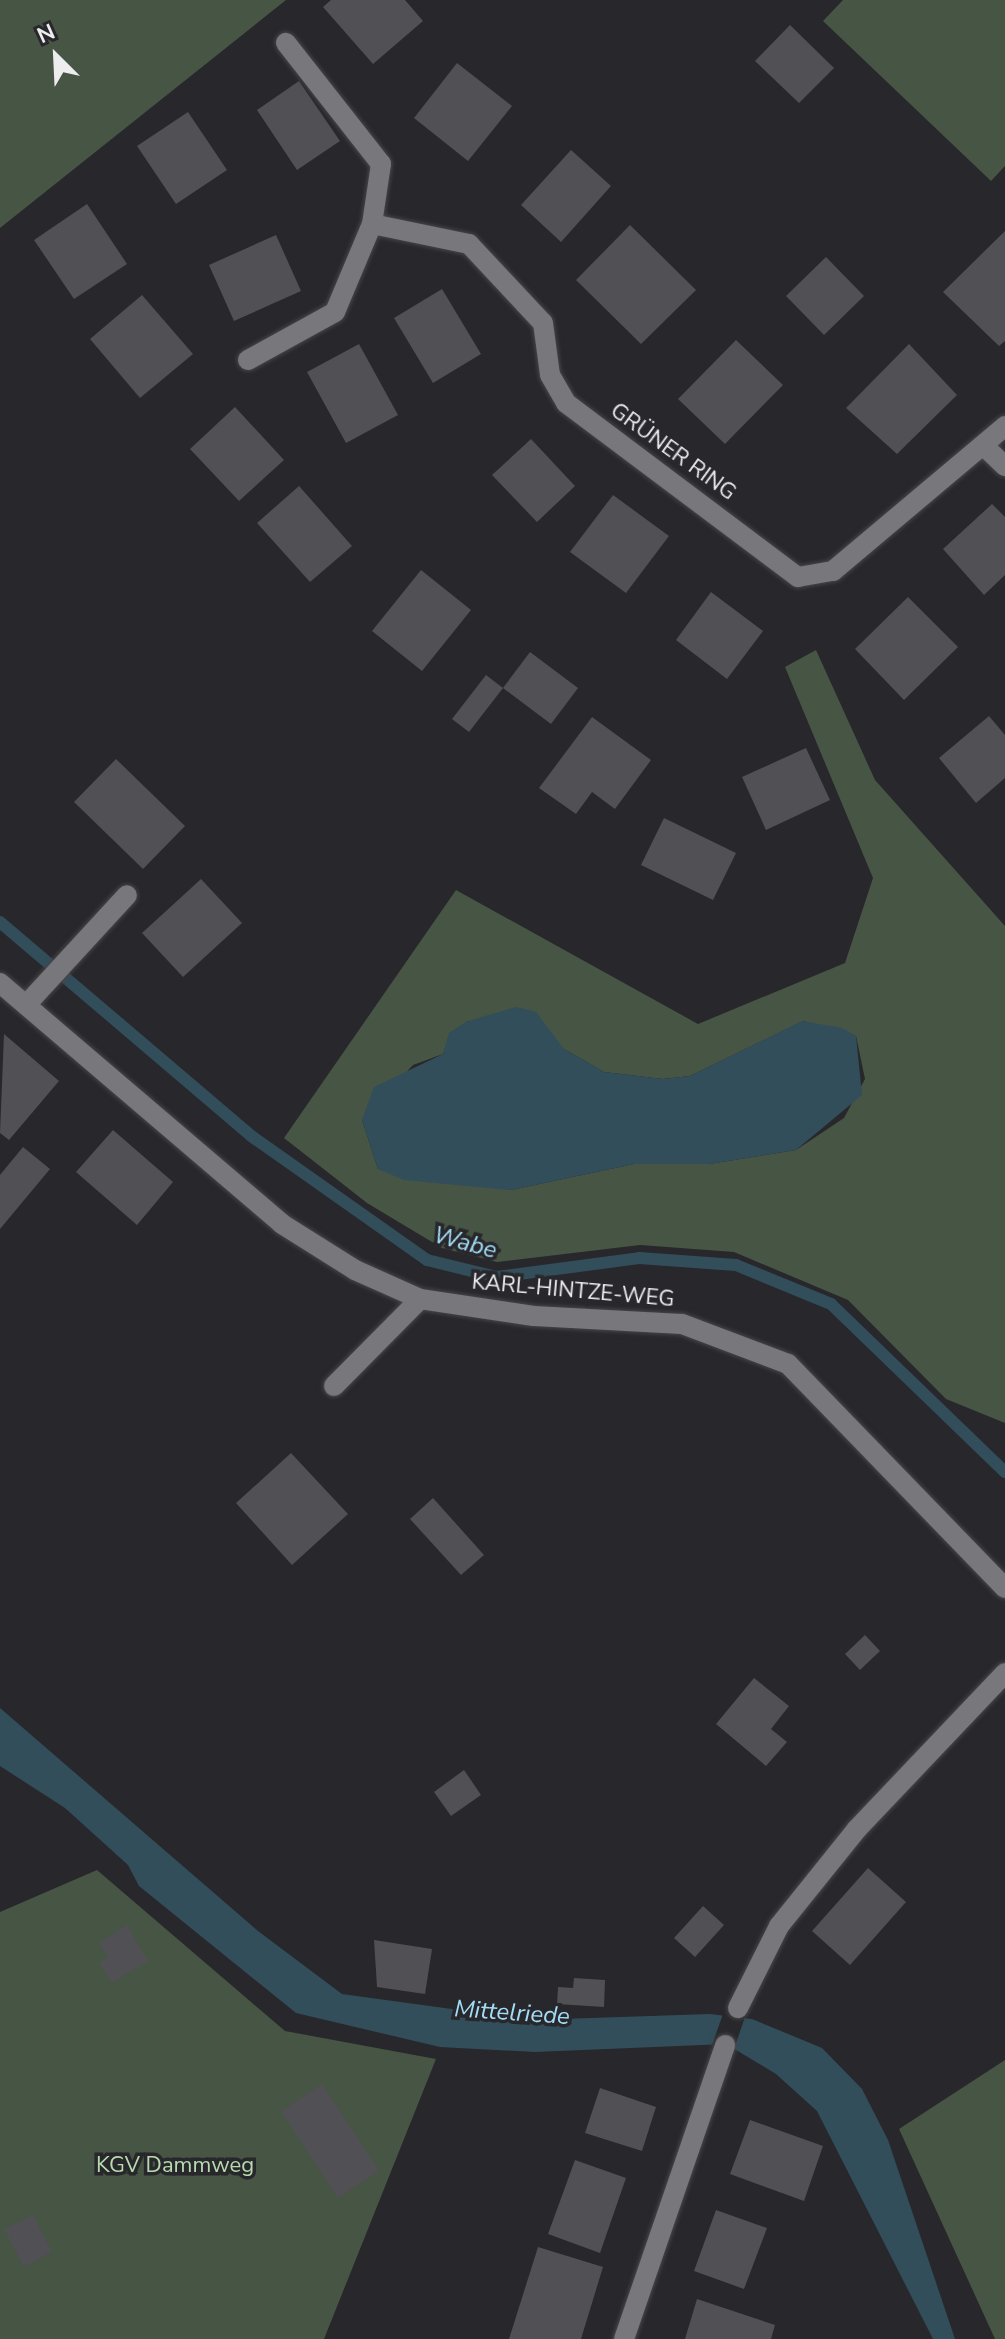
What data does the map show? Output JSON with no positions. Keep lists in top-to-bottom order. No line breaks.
{"streets":{"street":["GRÜNER RING","KARL-HINTZE-WEG"]},"water":["Wabe","Mittelriede"],"parks":["KGV Dammweg"],"north":"top left"}
